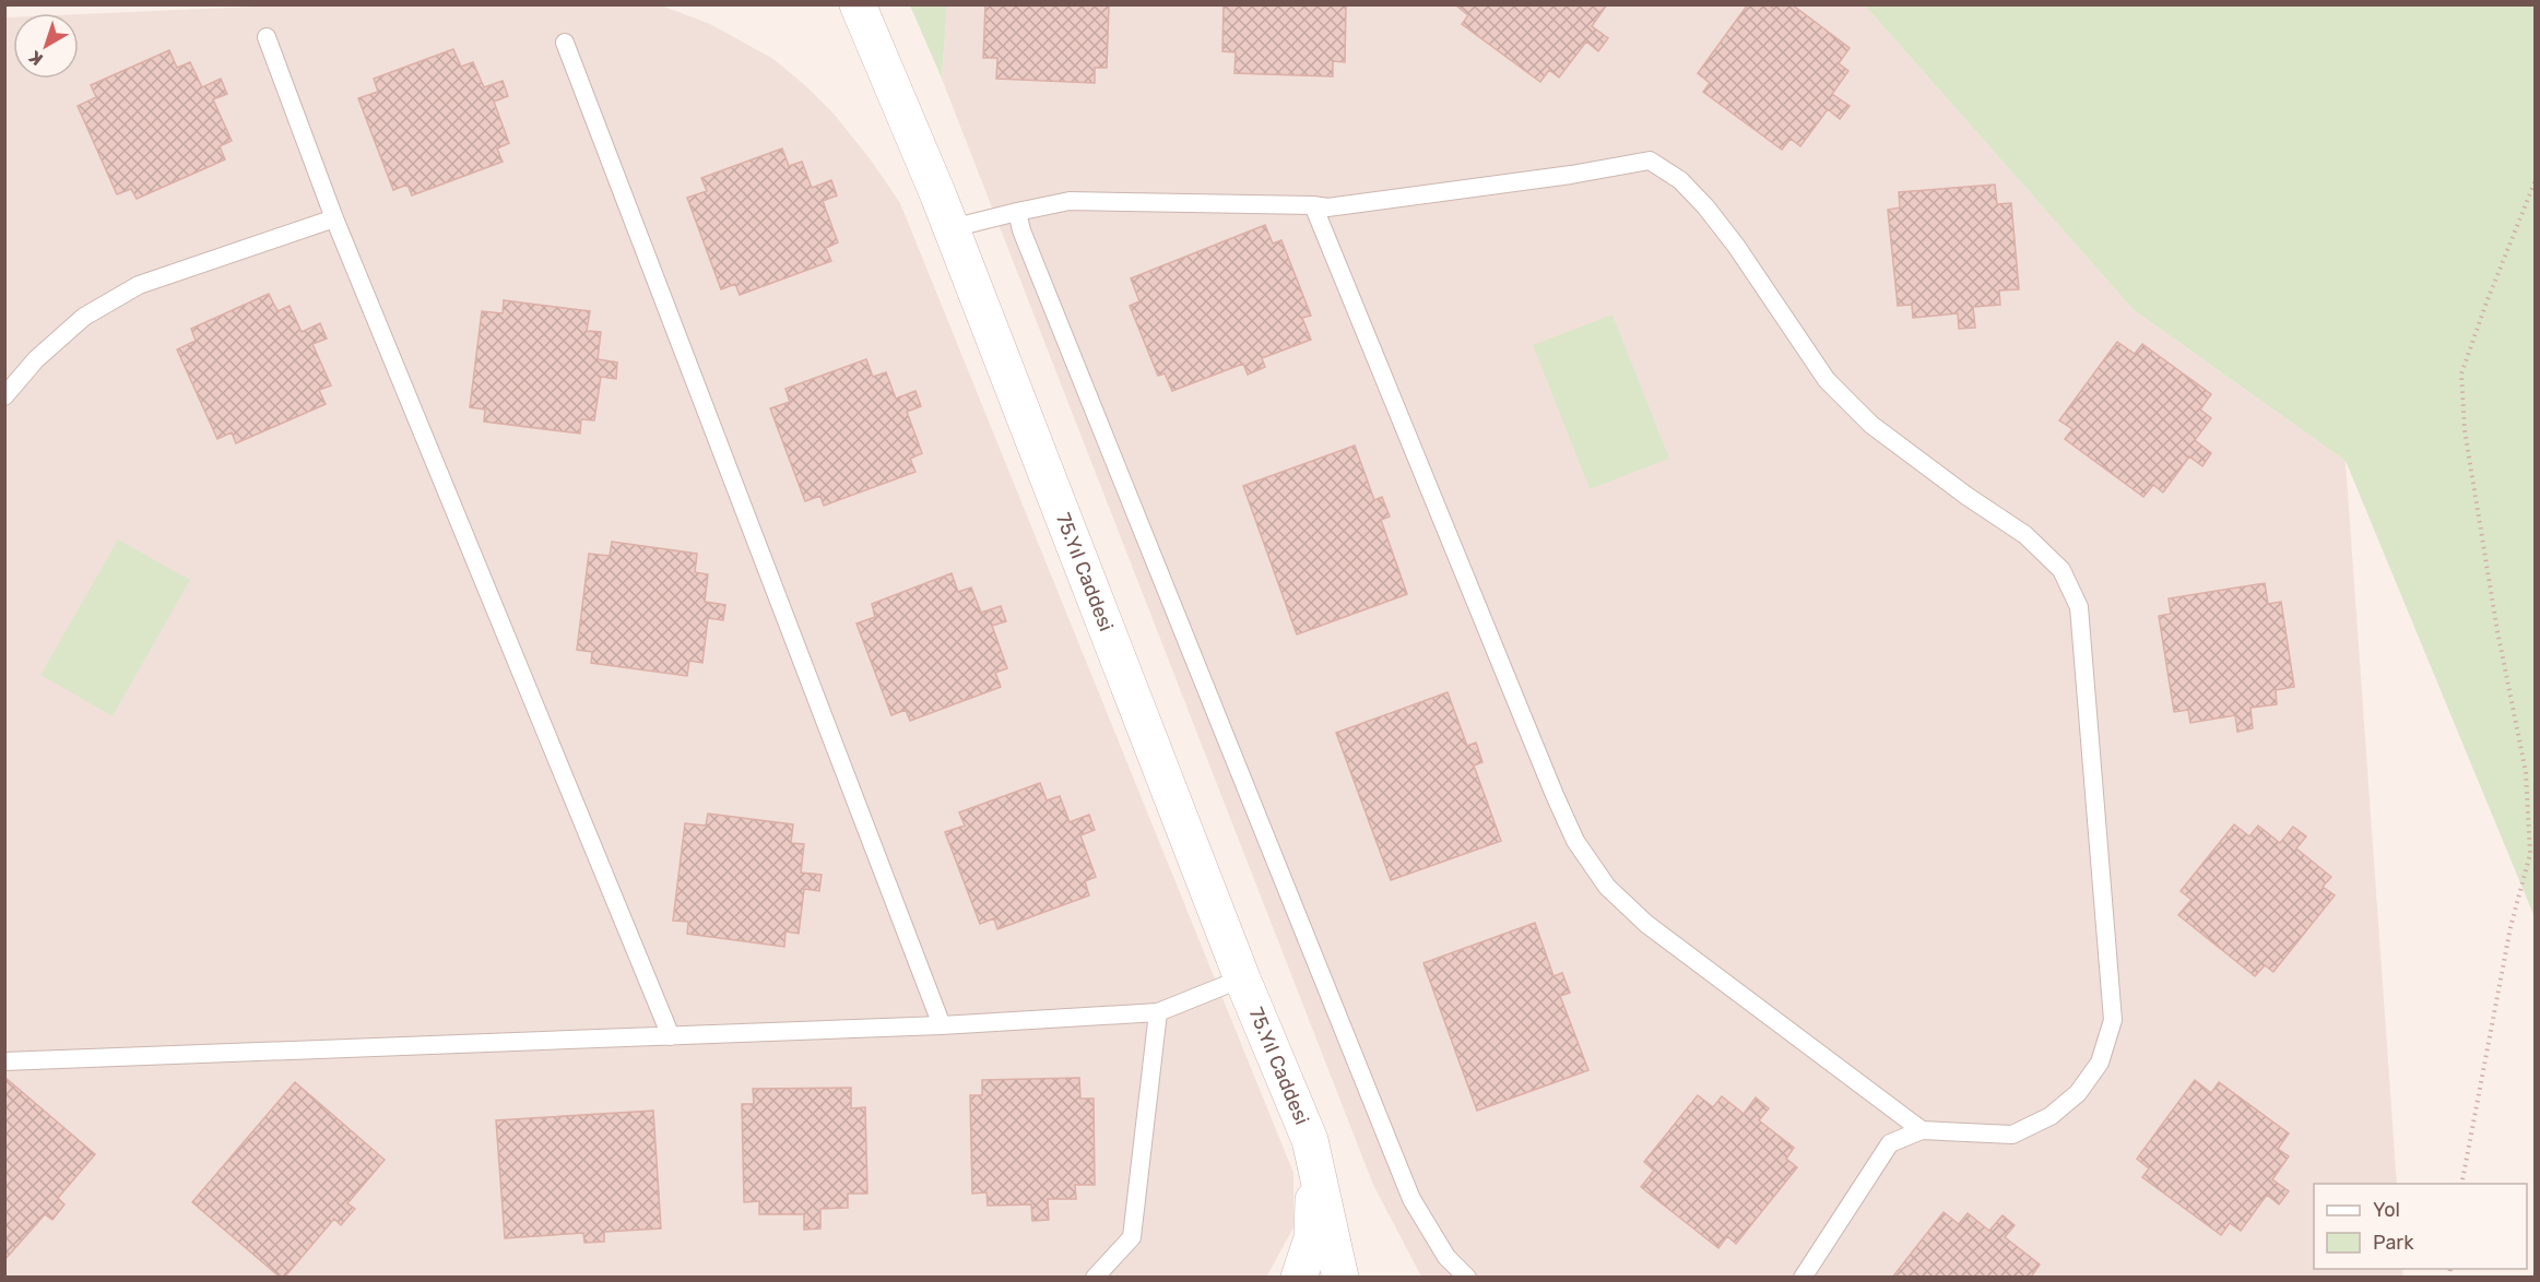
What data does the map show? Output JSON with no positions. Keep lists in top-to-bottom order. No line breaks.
{"streets":{"street":["75.Yıl Caddesi"]},"legend":["Yol","Park"],"north":"bottom left"}
